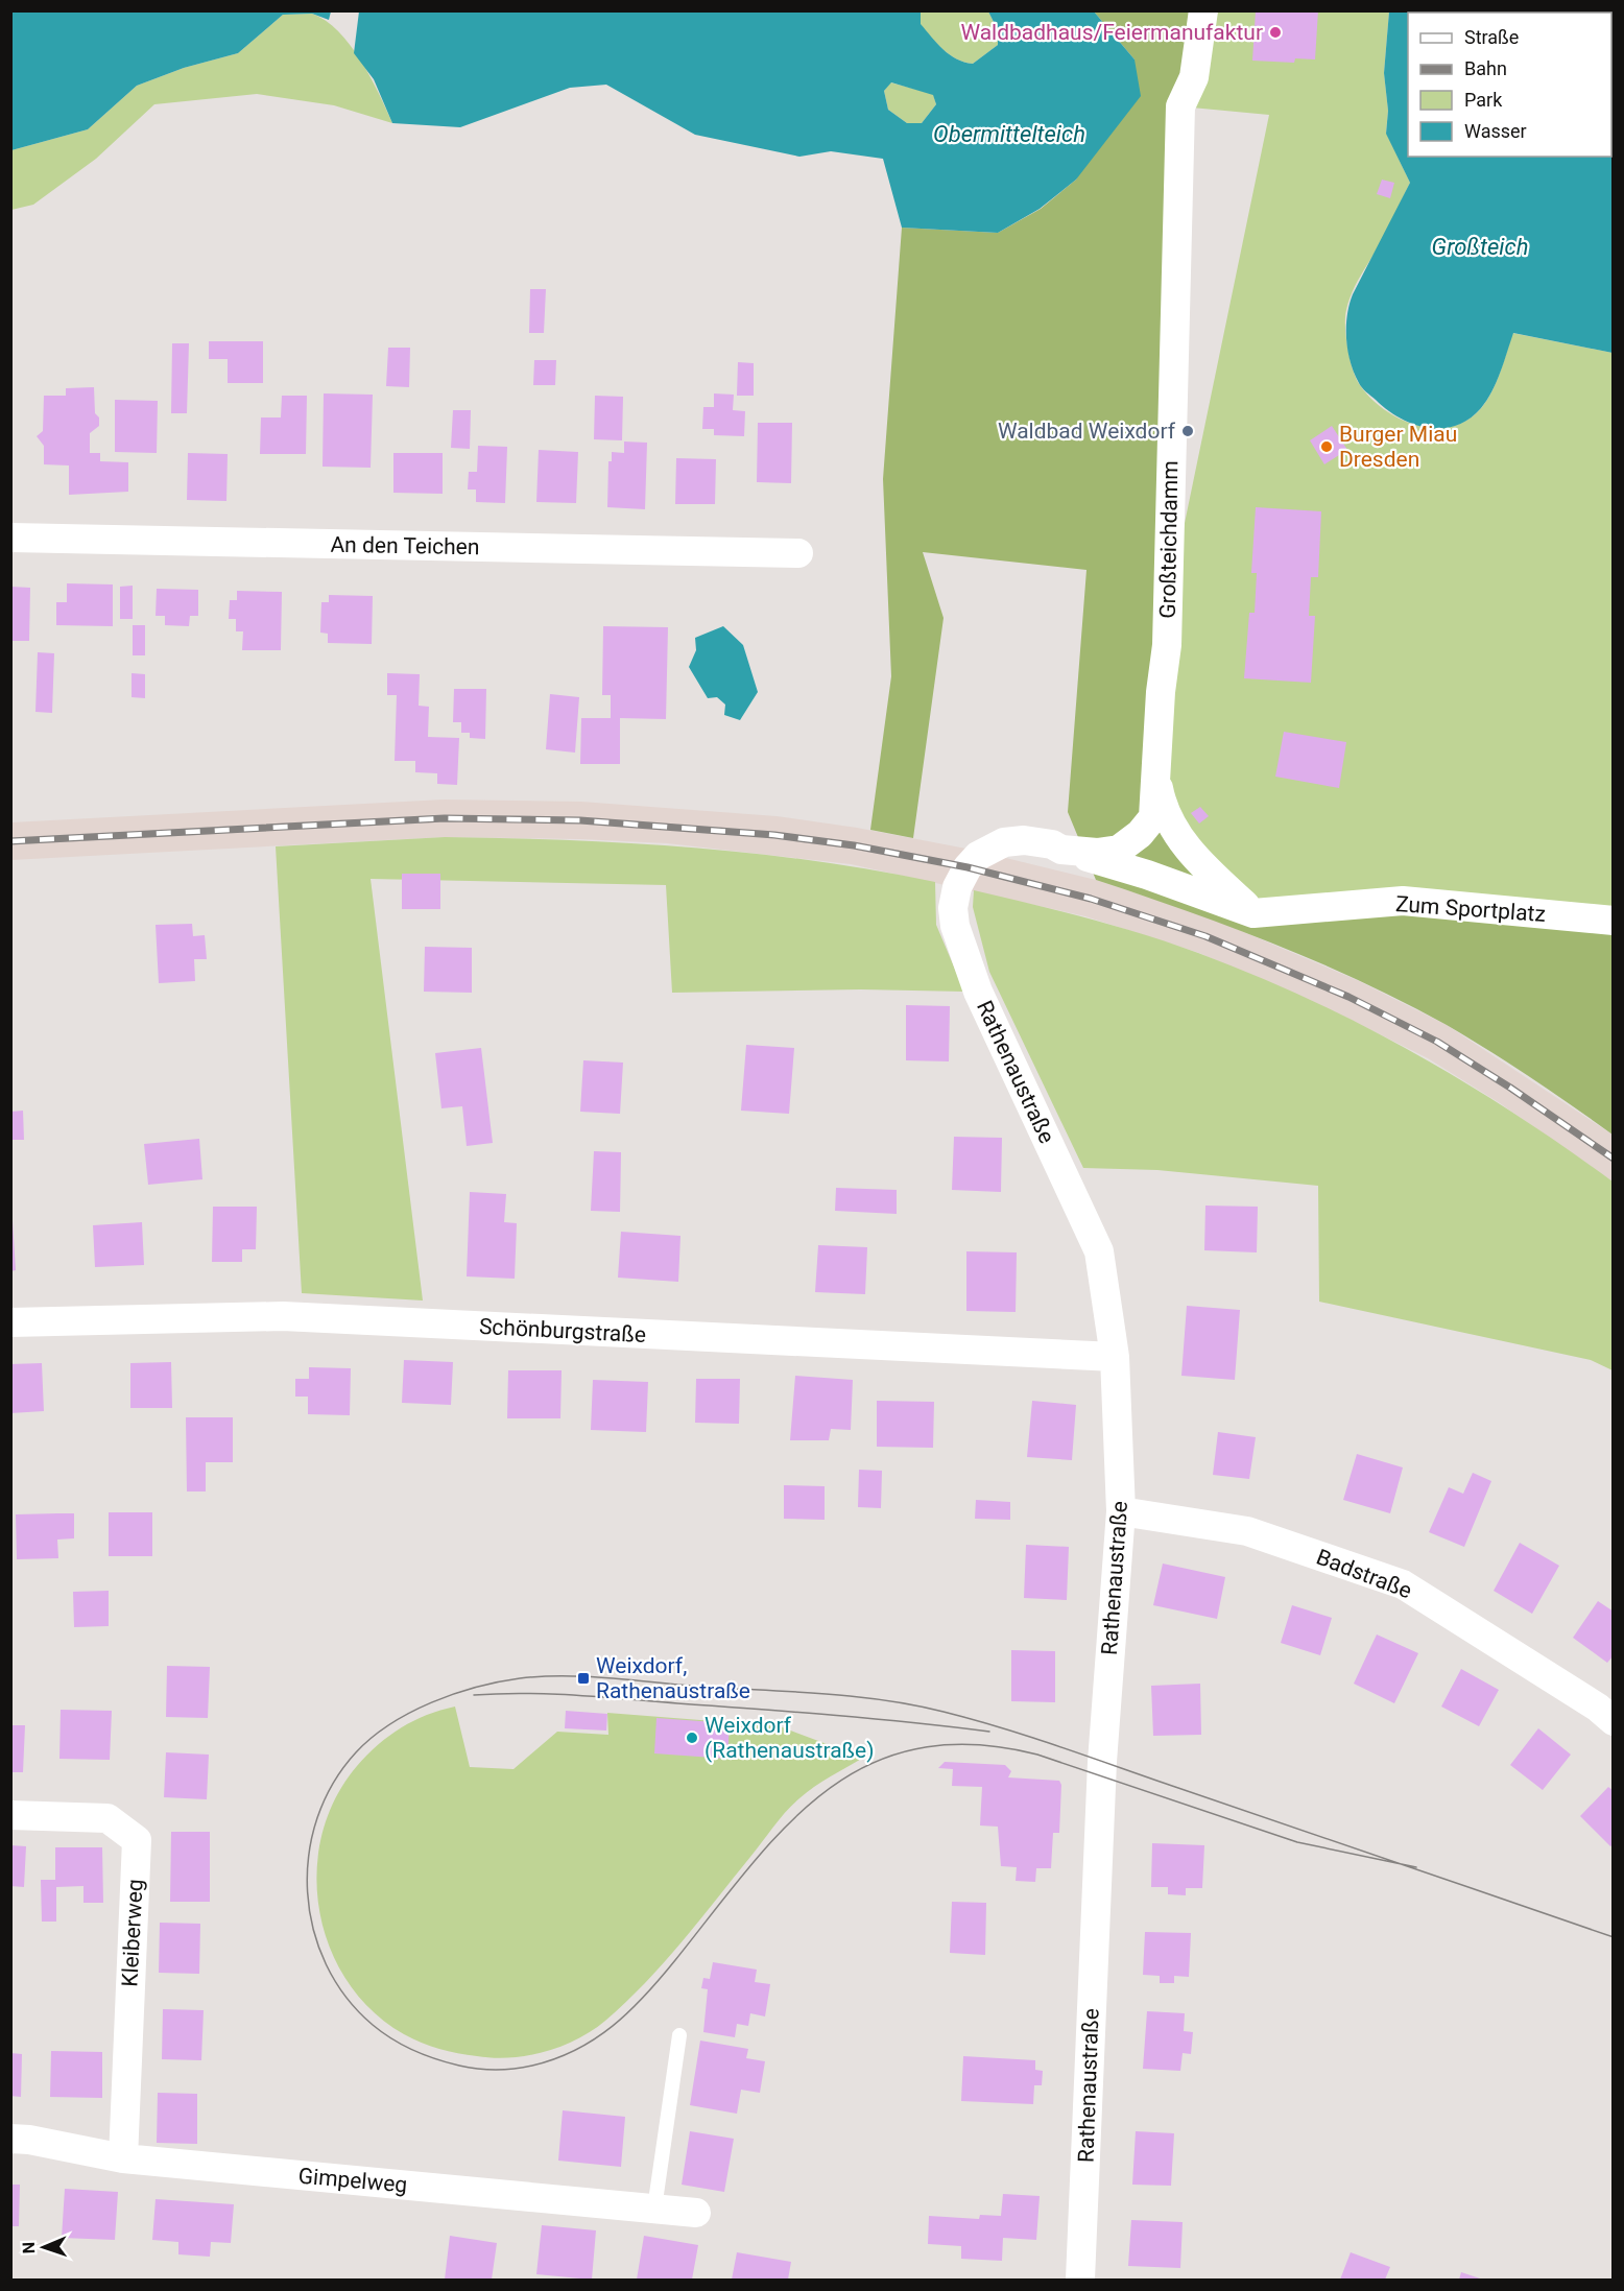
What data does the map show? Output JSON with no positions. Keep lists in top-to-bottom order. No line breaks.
{"streets":{"street":["Großteichdamm","An den Teichen","Zum Sportplatz","Rathenaustraße","Schönburgstraße","Badstraße","Kleiberweg","Gimpelweg"]},"crossings":[["Großteichdamm","Zum Sportplatz"],["Großteichdamm","Rathenaustraße"],["Rathenaustraße","Schönburgstraße"],["Rathenaustraße","Badstraße"],["Kleiberweg","Gimpelweg"]],"water":["Obermittelteich","Großteich"],"places":{"other":["Waldbadhaus/Feiermanufaktur","Waldbad Weixdorf","Burger Miau Dresden","Weixdorf (Rathenaustraße)"],"transit":["Weixdorf, Rathenaustraße"]},"legend":["Straße","Bahn","Park","Wasser"],"north":"left"}
